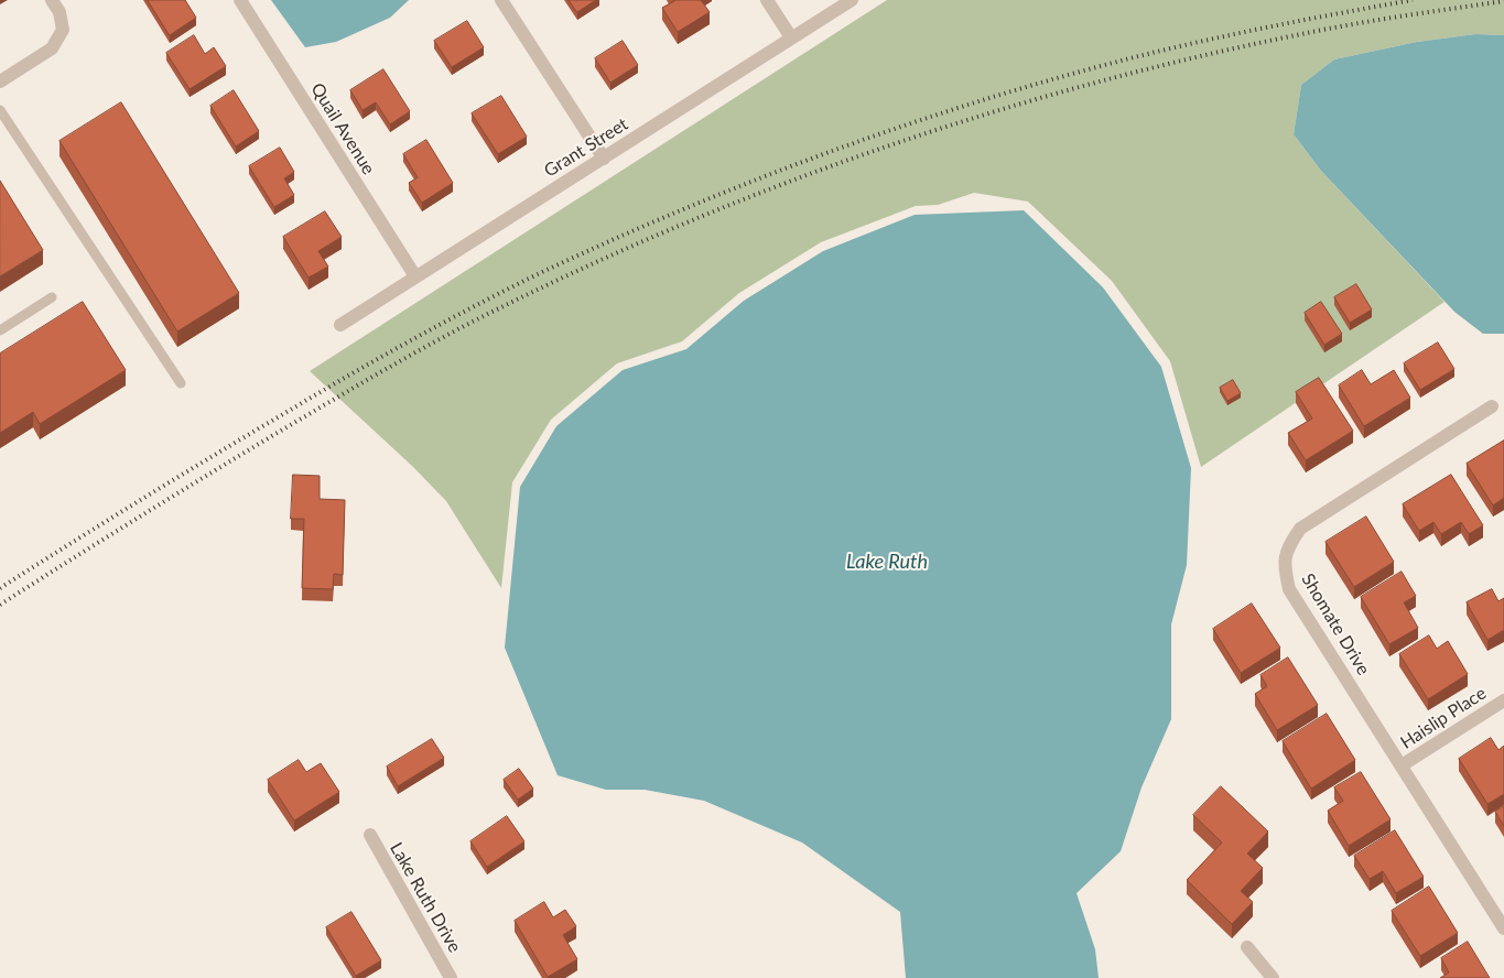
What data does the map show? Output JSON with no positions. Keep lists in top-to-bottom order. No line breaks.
{"streets":{"street":["Quail Avenue","Grant Street","Shomate Drive","Haislip Place","Lake Ruth Drive"]},"crossings":[["Quail Avenue","Grant Street"],["Shomate Drive","Haislip Place"]],"water":["Lake Ruth"]}
